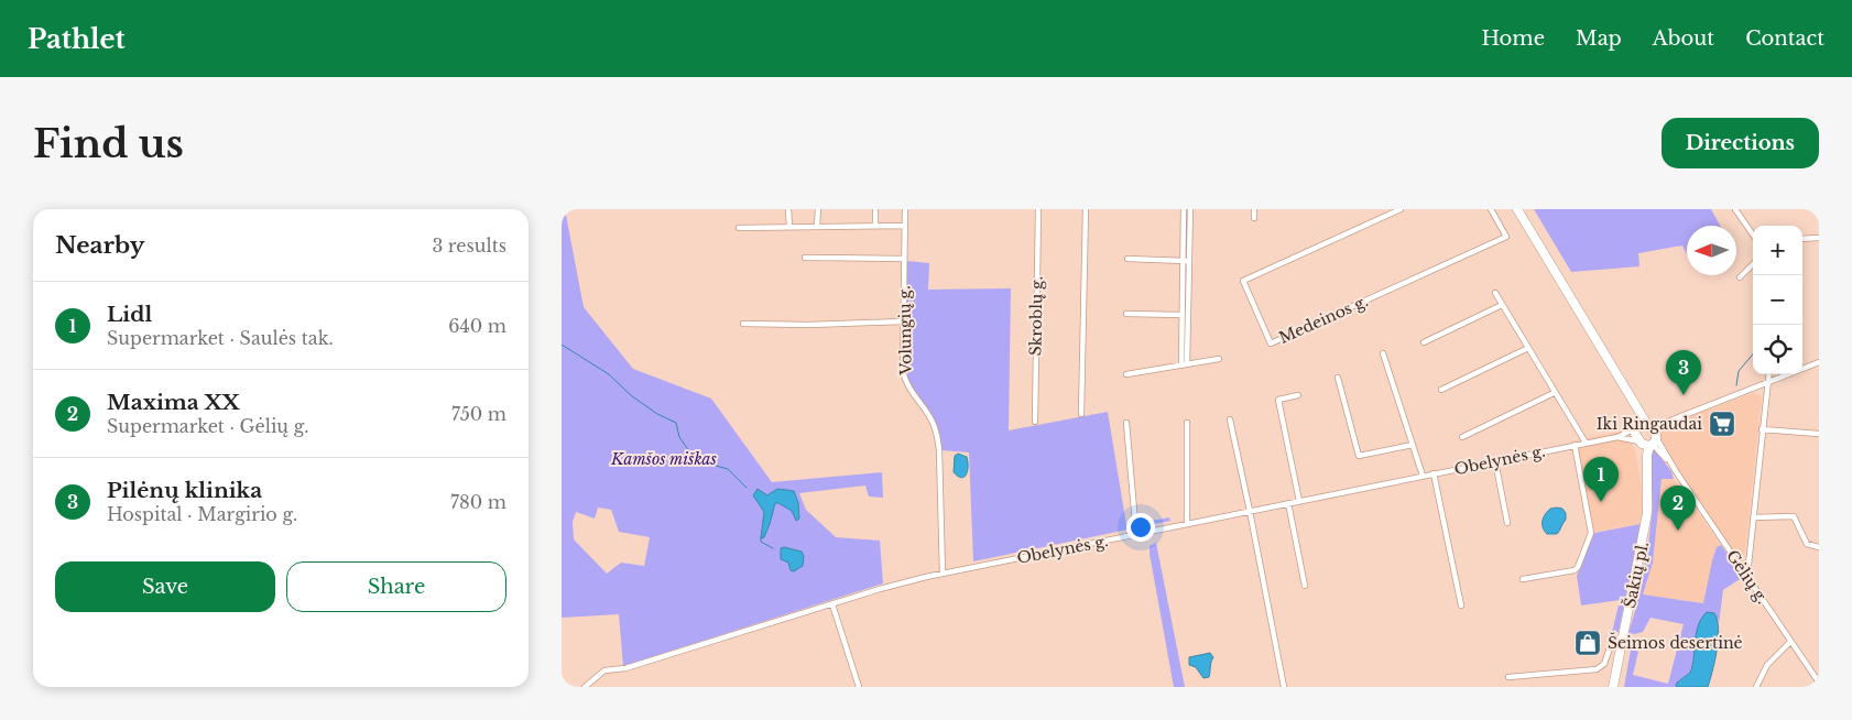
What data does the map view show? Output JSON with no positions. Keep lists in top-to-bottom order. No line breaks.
{"streets":{"main road":["Šakių pl."],"street":["Skroblų g.","Medeinos g.","Volungių g.","Obelynės g.","Gėlių g."]},"crossings":[["Volungių g.","Obelynės g."],["Obelynės g.","Šakių pl."],["Obelynės g.","Gėlių g."],["Šakių pl.","Gėlių g."]],"parks":["Kamšos miškas"],"places":{"supermarket":["Iki Ringaudai"],"shop":["Šeimos desertinė"]},"north":"left","page":{"header":"Pathlet","nav":["Home","Map","About","Contact"],"buttons":["Directions",["Save","Share"]],"title":"Find us","heading":["Nearby","3 results"],"map_buttons":["+","−"],"list":[{"mark":"1","name":"Lidl","note":"Supermarket · Saulės tak.","value":"640 m"},{"mark":"2","name":"Maxima XX","note":"Supermarket · Gėlių g.","value":"750 m"},{"mark":"3","name":"Pilėnų klinika","note":"Hospital · Margirio g.","value":"780 m"}],"pins":["3","1","2"]}}
